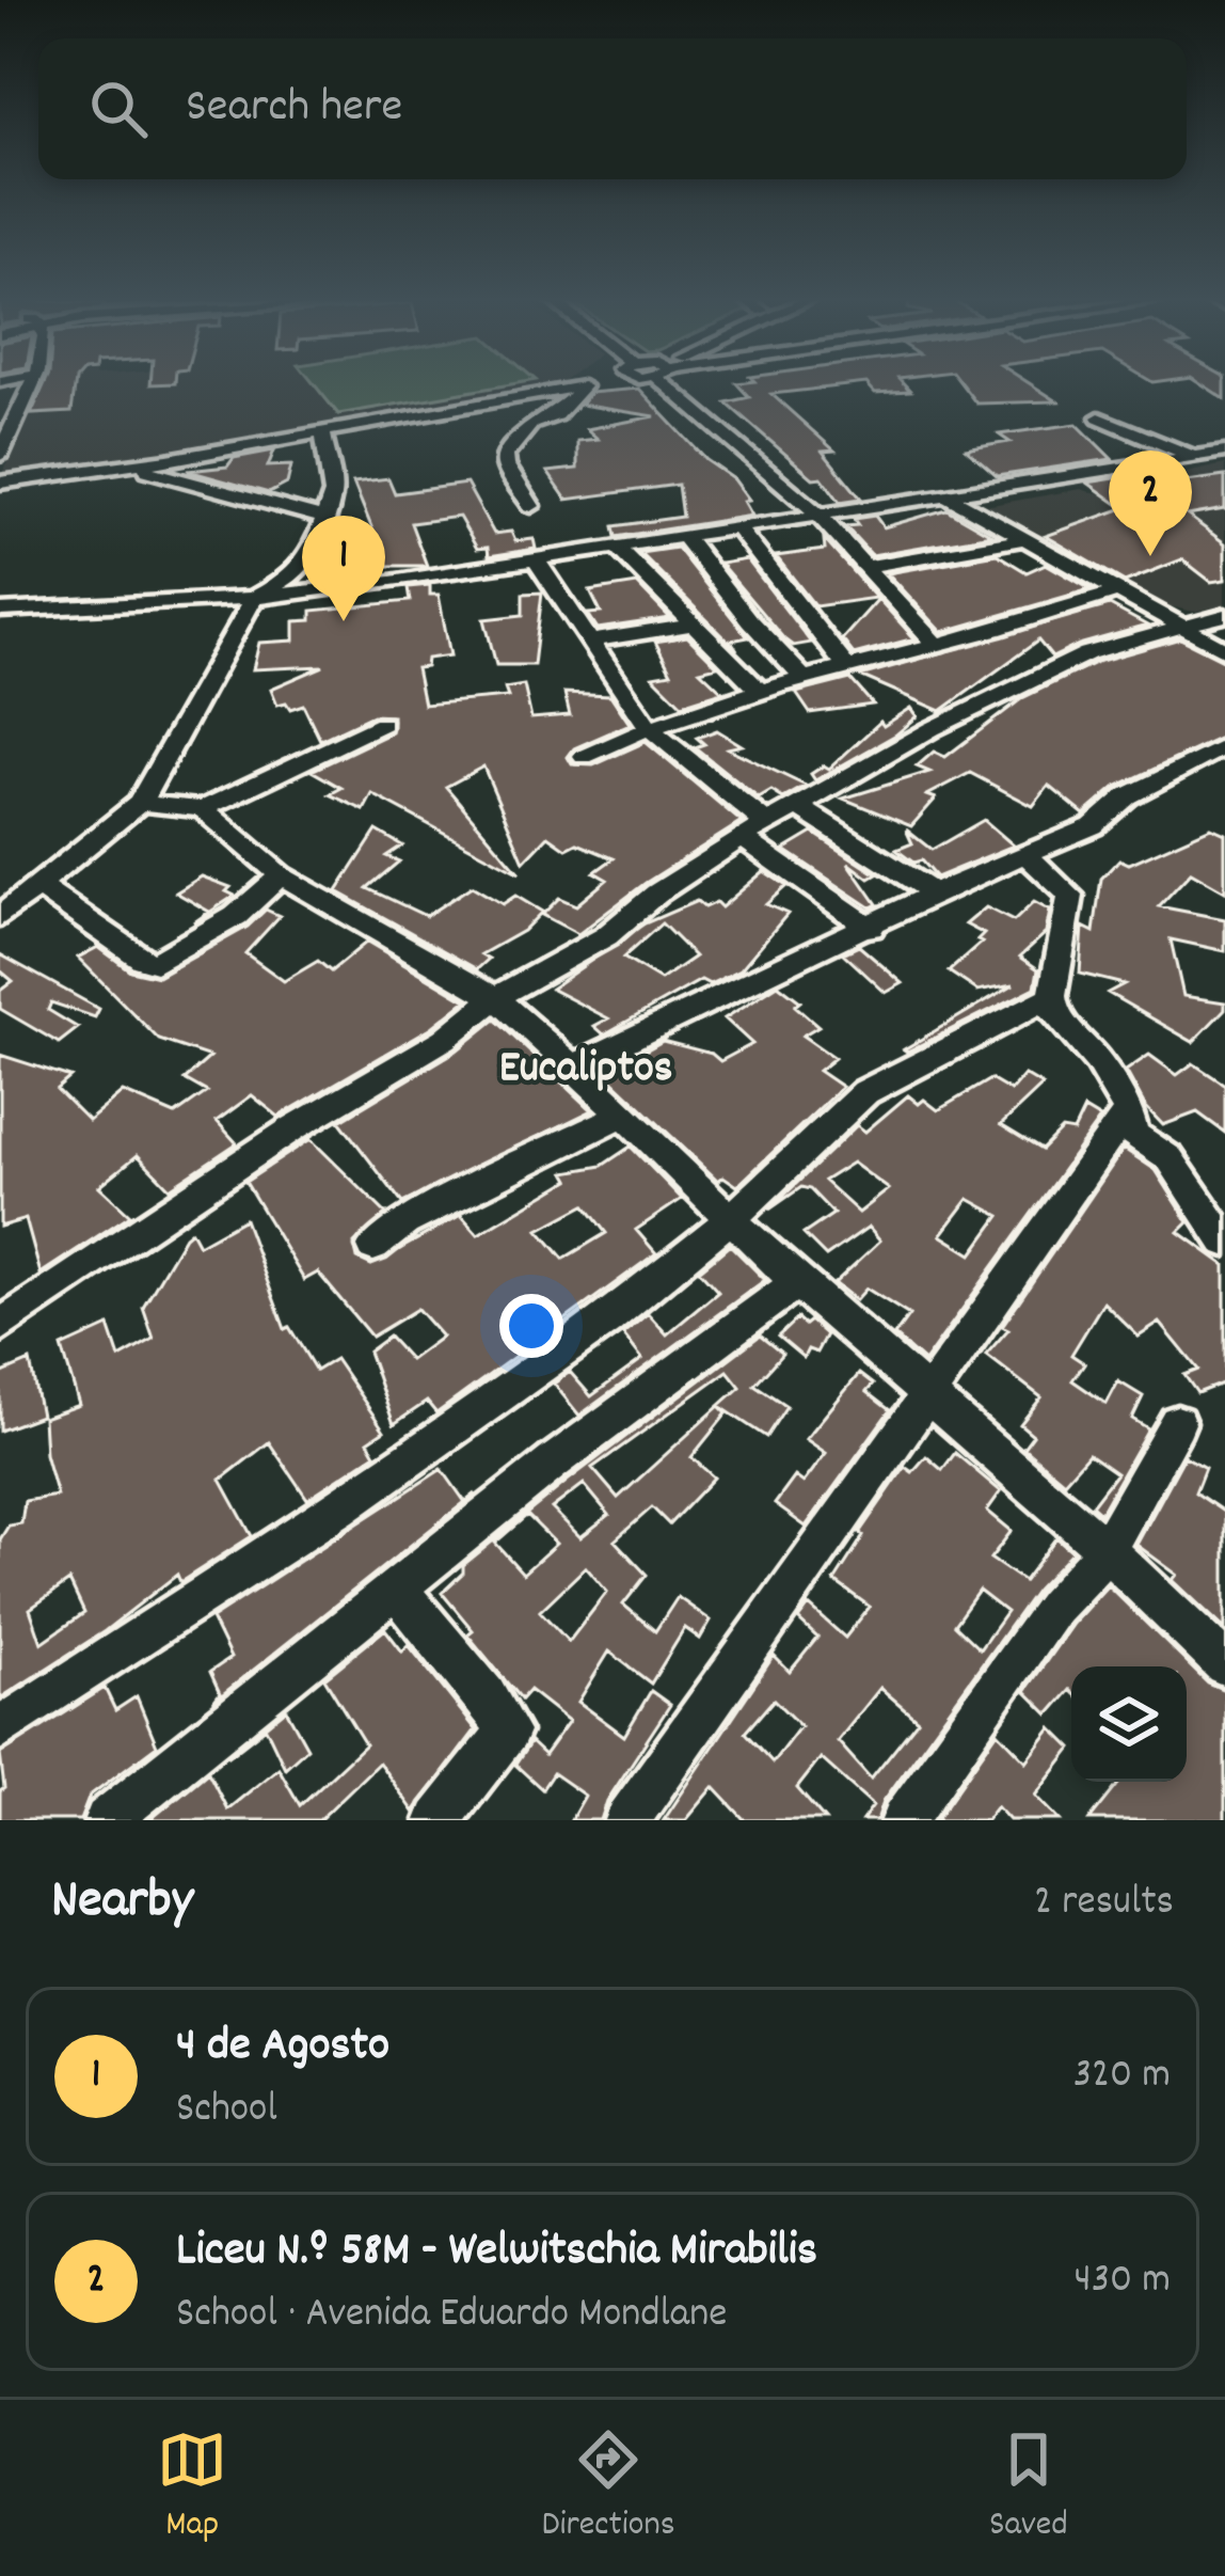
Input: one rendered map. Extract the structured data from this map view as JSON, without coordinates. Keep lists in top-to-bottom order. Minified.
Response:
{"districts":["Eucaliptos"],"page":{"search":"Search here","pins":["2","1"],"heading":["Nearby","2 results"],"list":[{"mark":"1","name":"4 de Agosto","note":"School","value":"320 m"},{"mark":"2","name":"Liceu N.º 58M - Welwitschia Mirabilis","note":"School · Avenida Eduardo Mondlane","value":"430 m"}],"nav":["Map","Directions","Saved"]}}
